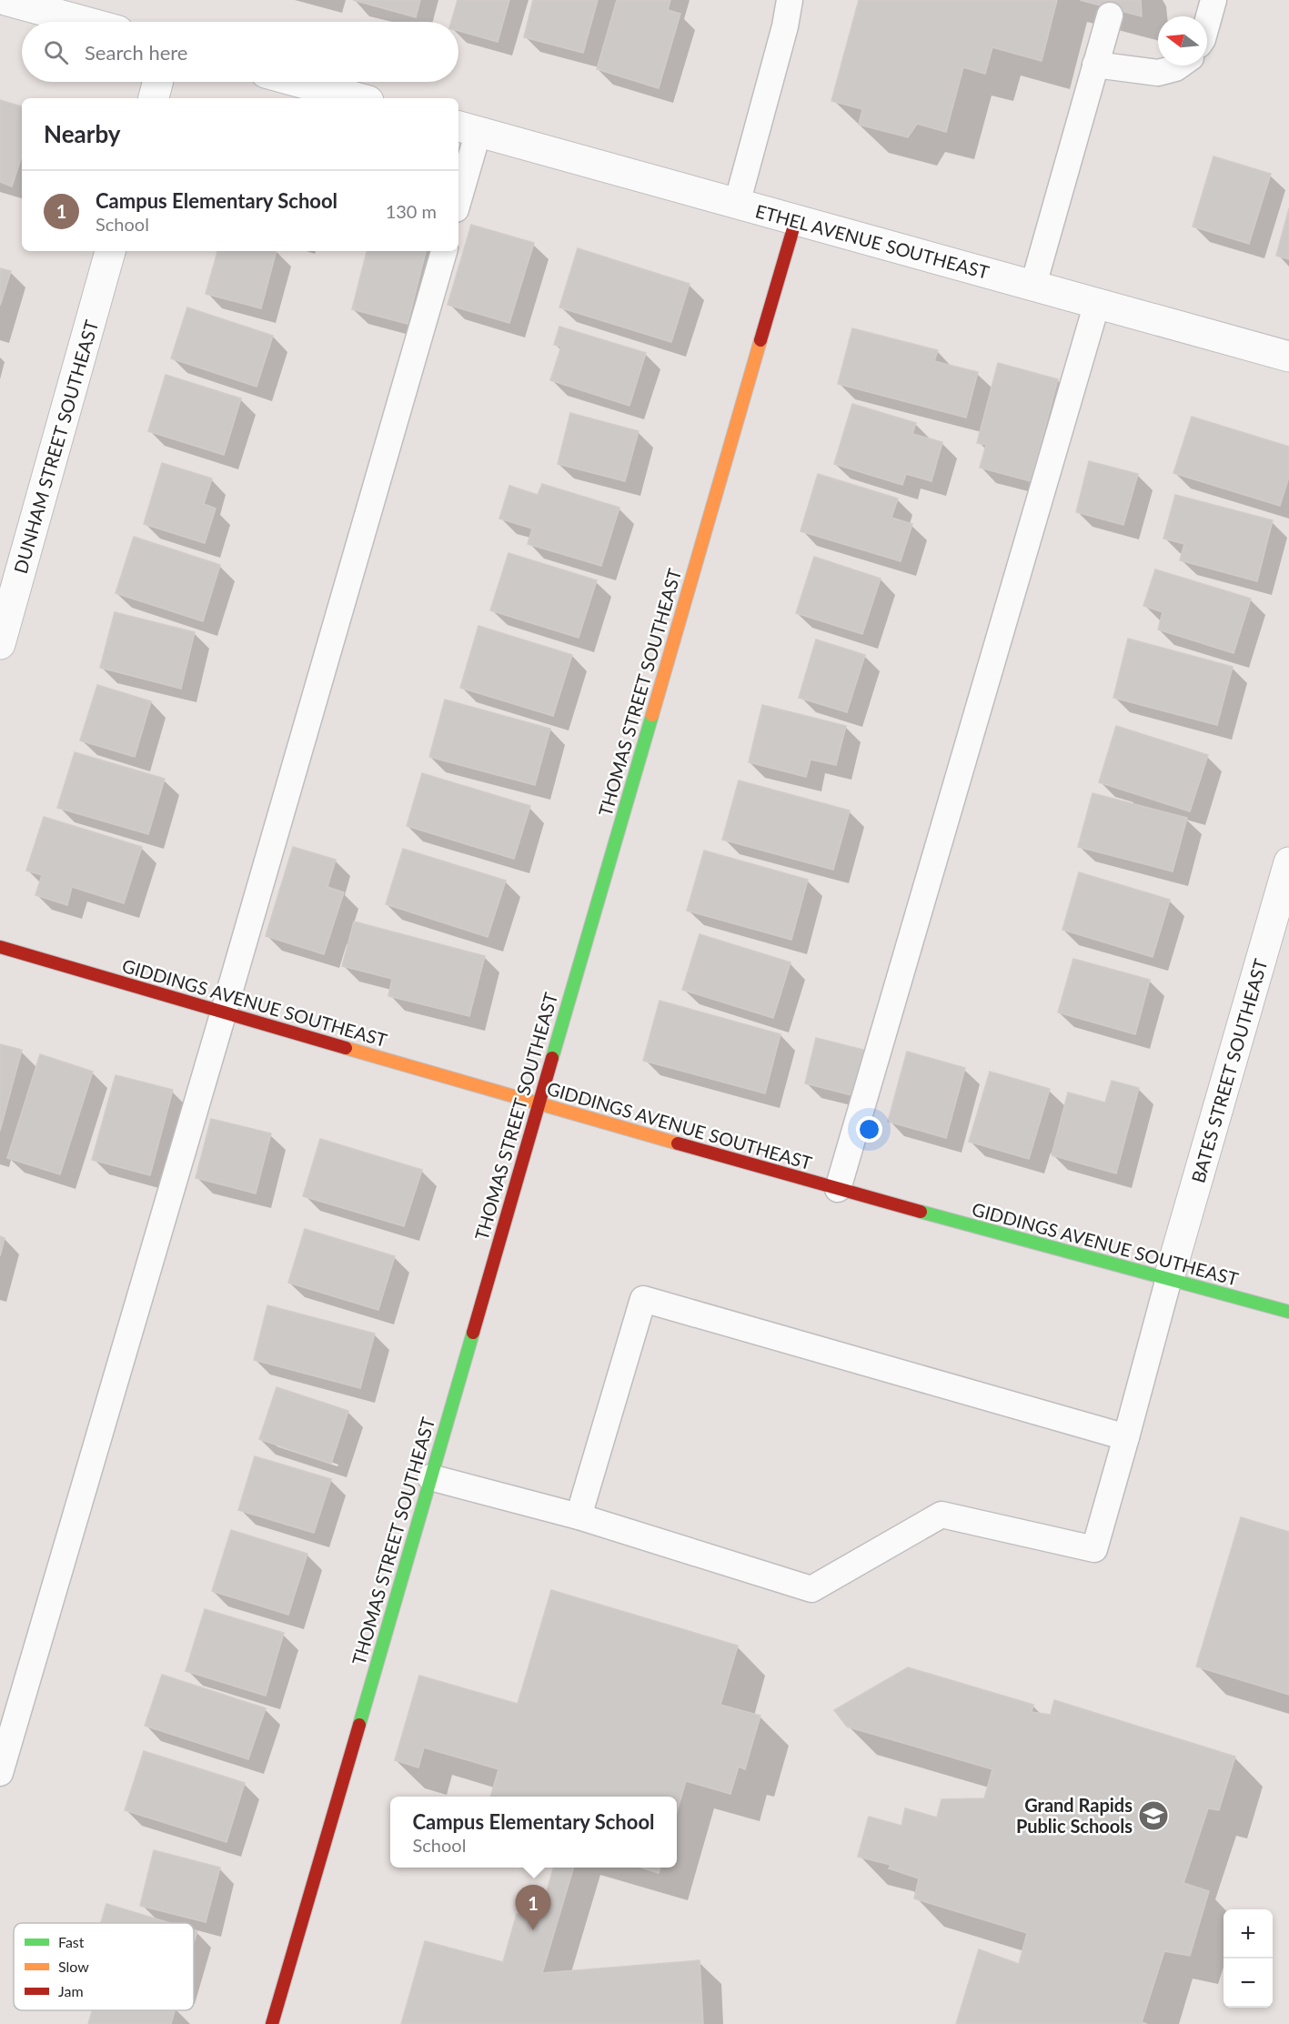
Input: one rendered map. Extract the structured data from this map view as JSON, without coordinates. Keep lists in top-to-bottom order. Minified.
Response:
{"streets":{"street":["ETHEL AVENUE SOUTHEAST","DUNHAM STREET SOUTHEAST","THOMAS STREET SOUTHEAST","GIDDINGS AVENUE SOUTHEAST","BATES STREET SOUTHEAST"]},"crossings":[["ETHEL AVENUE SOUTHEAST","THOMAS STREET SOUTHEAST"],["THOMAS STREET SOUTHEAST","GIDDINGS AVENUE SOUTHEAST"],["GIDDINGS AVENUE SOUTHEAST","BATES STREET SOUTHEAST"]],"places":{"school or university":["Grand Rapids Public Schools"]},"legend":["Fast","Slow","Jam"],"north":"left","page":{"search":"Search here","heading":"Nearby","list":[{"mark":"1","name":"Campus Elementary School","note":"School","value":"130 m"}],"popup":["Campus Elementary School","School"],"pins":"1","map_buttons":["+","−"]}}
